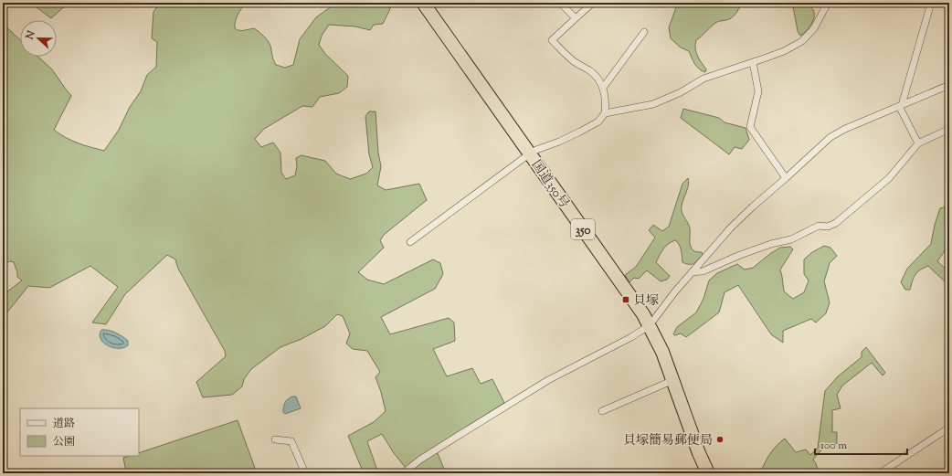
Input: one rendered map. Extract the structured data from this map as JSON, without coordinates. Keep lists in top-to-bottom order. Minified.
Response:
{"streets":{"highway":["国道350号","350"]},"places":{"transit":["貝塚"],"other":["貝塚簡易郵便局"]},"legend":["道路","公園"],"scale_bar":"100 m","north":"left"}
